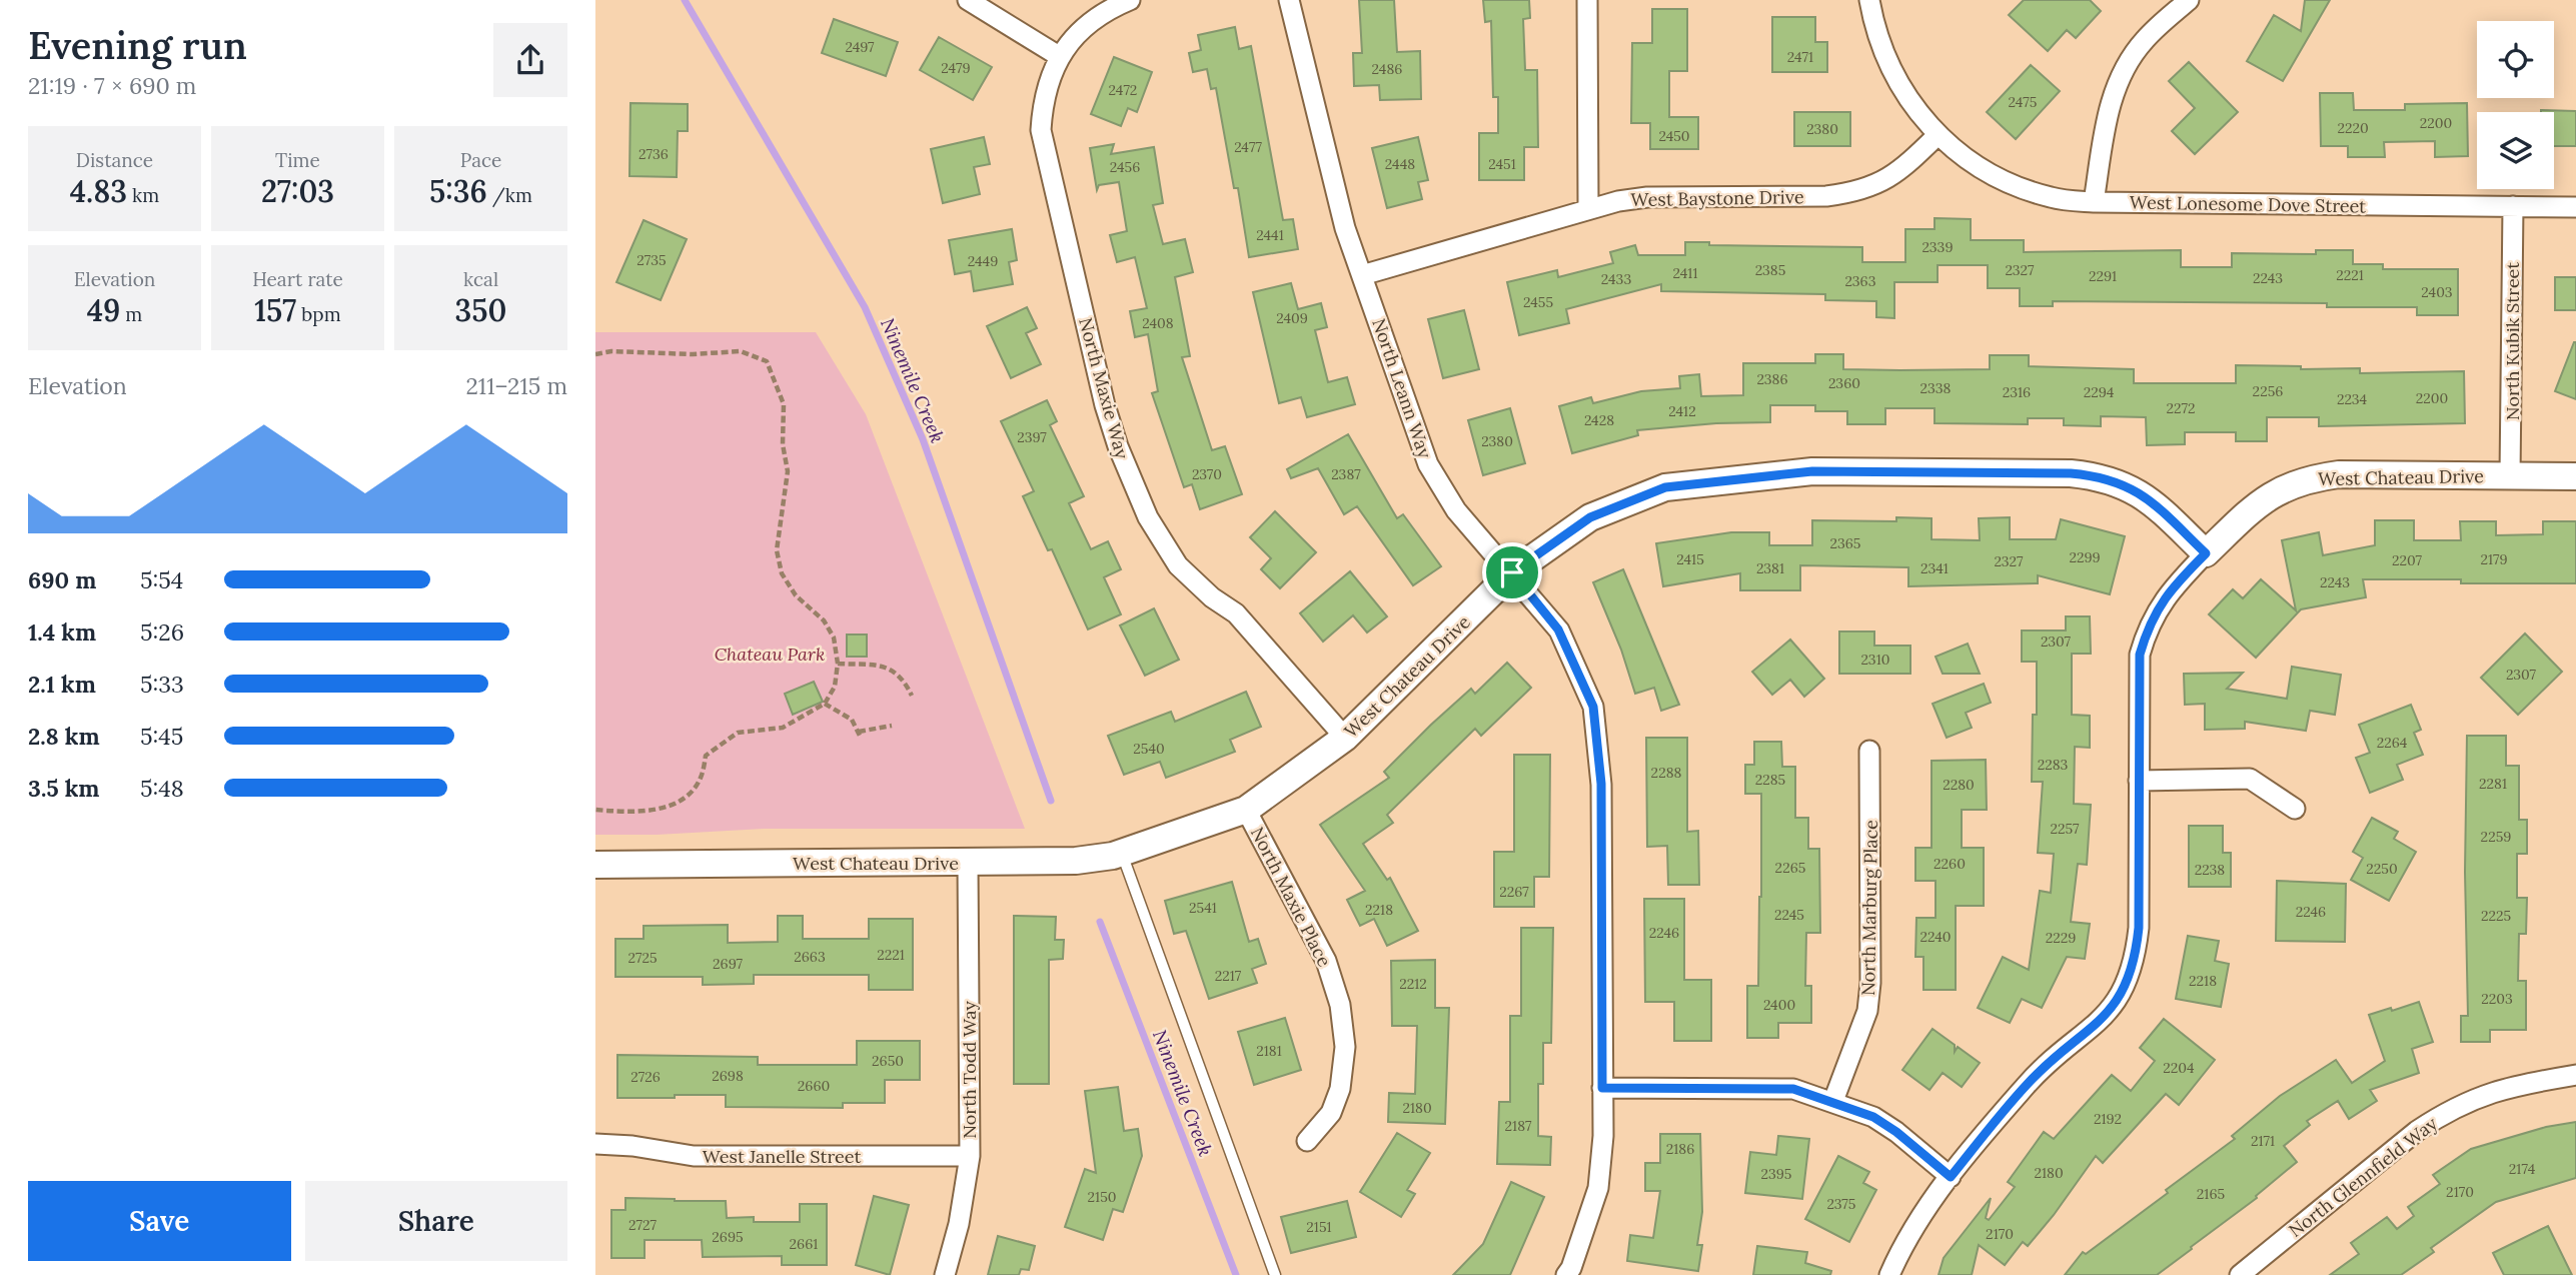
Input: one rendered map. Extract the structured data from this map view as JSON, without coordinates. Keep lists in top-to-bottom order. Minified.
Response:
{"streets":{"street":["West Baystone Drive","West Lonesome Dove Street","North Kubik Street","North Maxie Way","North Leann Way","West Chateau Drive","North Maxie Place","North Marburg Place","North Todd Way","West Janelle Street","North Glennfield Way"]},"crossings":[["West Baystone Drive","West Lonesome Dove Street"],["West Baystone Drive","North Leann Way"],["West Lonesome Dove Street","North Kubik Street"],["North Kubik Street","West Chateau Drive"],["North Maxie Way","West Chateau Drive"],["North Leann Way","West Chateau Drive"],["West Chateau Drive","North Maxie Place"],["West Chateau Drive","North Todd Way"],["North Todd Way","West Janelle Street"]],"water":["Ninemile Creek"],"parks":["Chateau Park"],"house_numbers":["2497","2471","2479","2486","2472","2475","2200","2220","2380","2450","2477","2736","2448","2451","2456","2441","2339","2735","2449","2385","2327","2411","2221","2291","2243","2433","2363","2403","2455","2409","2408","2386","2360","2338","2256","2316","2294","2200","2234","2272","2412","2428","2397","2380","2370","2387","2365","2299","2415","2179","2207","2327","2381","2341","2243","2307","2310","2307","2264","2540","2283","2288","2285","2281","2280","2257","2259","2260","2265","2250","2238","2267","2541","2218","2246","2245","2225","2246","2240","2229","2221","2663","2725","2697","2217","2218","2212","2203","2400","2181","2650","2204","2698","2726","2660","2180","2192","2187","2171","2186","2174","2180","2395","2170","2165","2150","2375","2727","2151","2170","2695","2661"],"page":{"heading":["Evening run","21:19 · 7 × 690 m"],"stats":[["Distance","4.83 km"],["Time","27:03"],["Pace","5:36 /km"],["Elevation","49 m"],["Heart rate","157 bpm"],["kcal","350"]],"chart":["Elevation","211–215 m"],"list":[{"name":"690 m","note":"5:54"},{"name":"1.4 km","note":"5:26"},{"name":"2.1 km","note":"5:33"},{"name":"2.8 km","note":"5:45"},{"name":"3.5 km","note":"5:48"}],"buttons":["Save","Share"]}}
